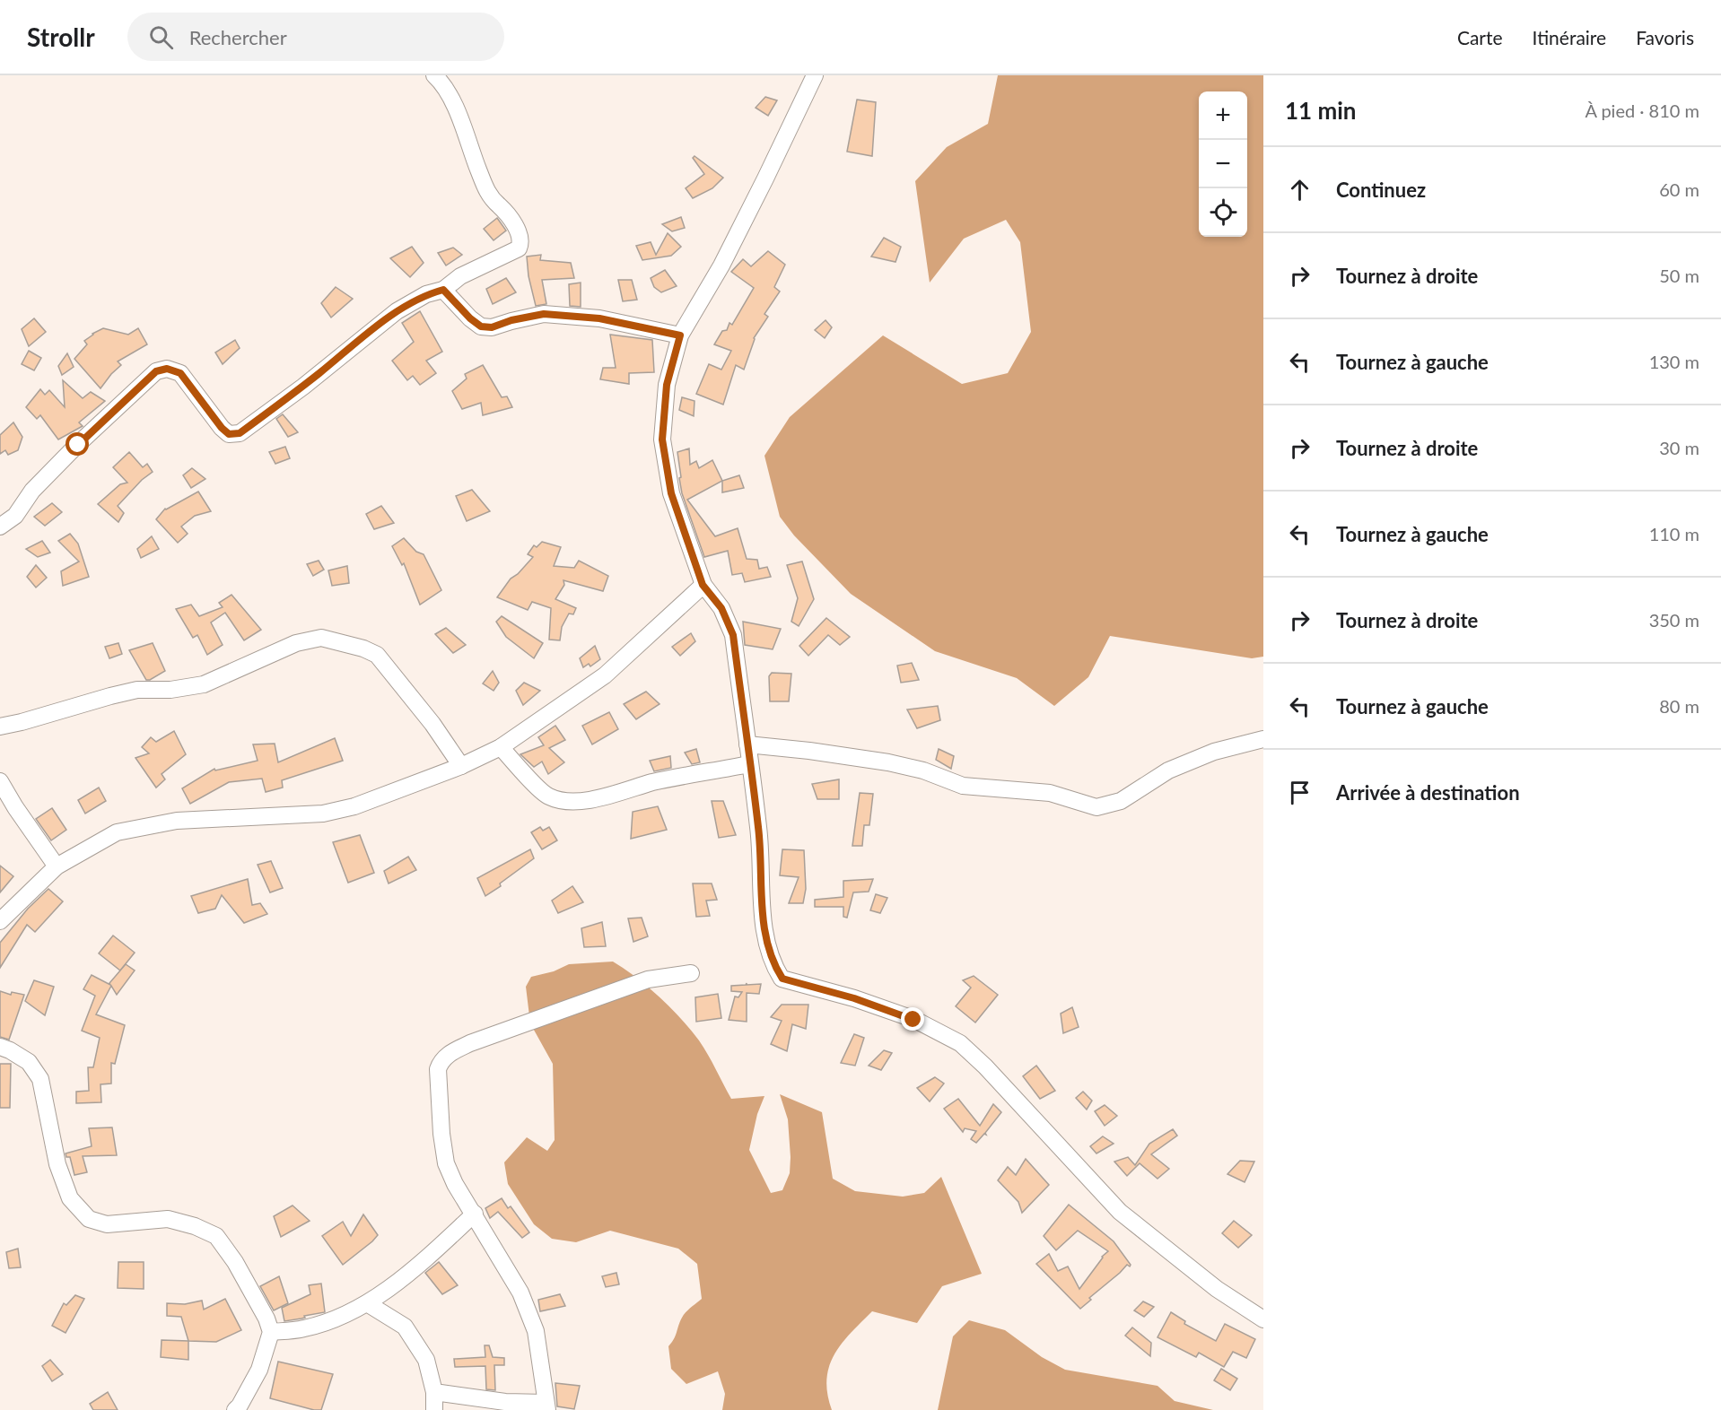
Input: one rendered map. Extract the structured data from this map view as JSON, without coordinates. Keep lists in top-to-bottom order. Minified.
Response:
{"page":{"header":"Strollr","search":"Rechercher","nav":["Carte","Itinéraire","Favoris"],"heading":["11 min","À pied · 810 m"],"map_buttons":["+","−"],"list":[["Continuez","60 m"],["Tournez à droite","50 m"],["Tournez à gauche","130 m"],["Tournez à droite","30 m"],["Tournez à gauche","110 m"],["Tournez à droite","350 m"],["Tournez à gauche","80 m"],"Arrivée à destination"]}}
